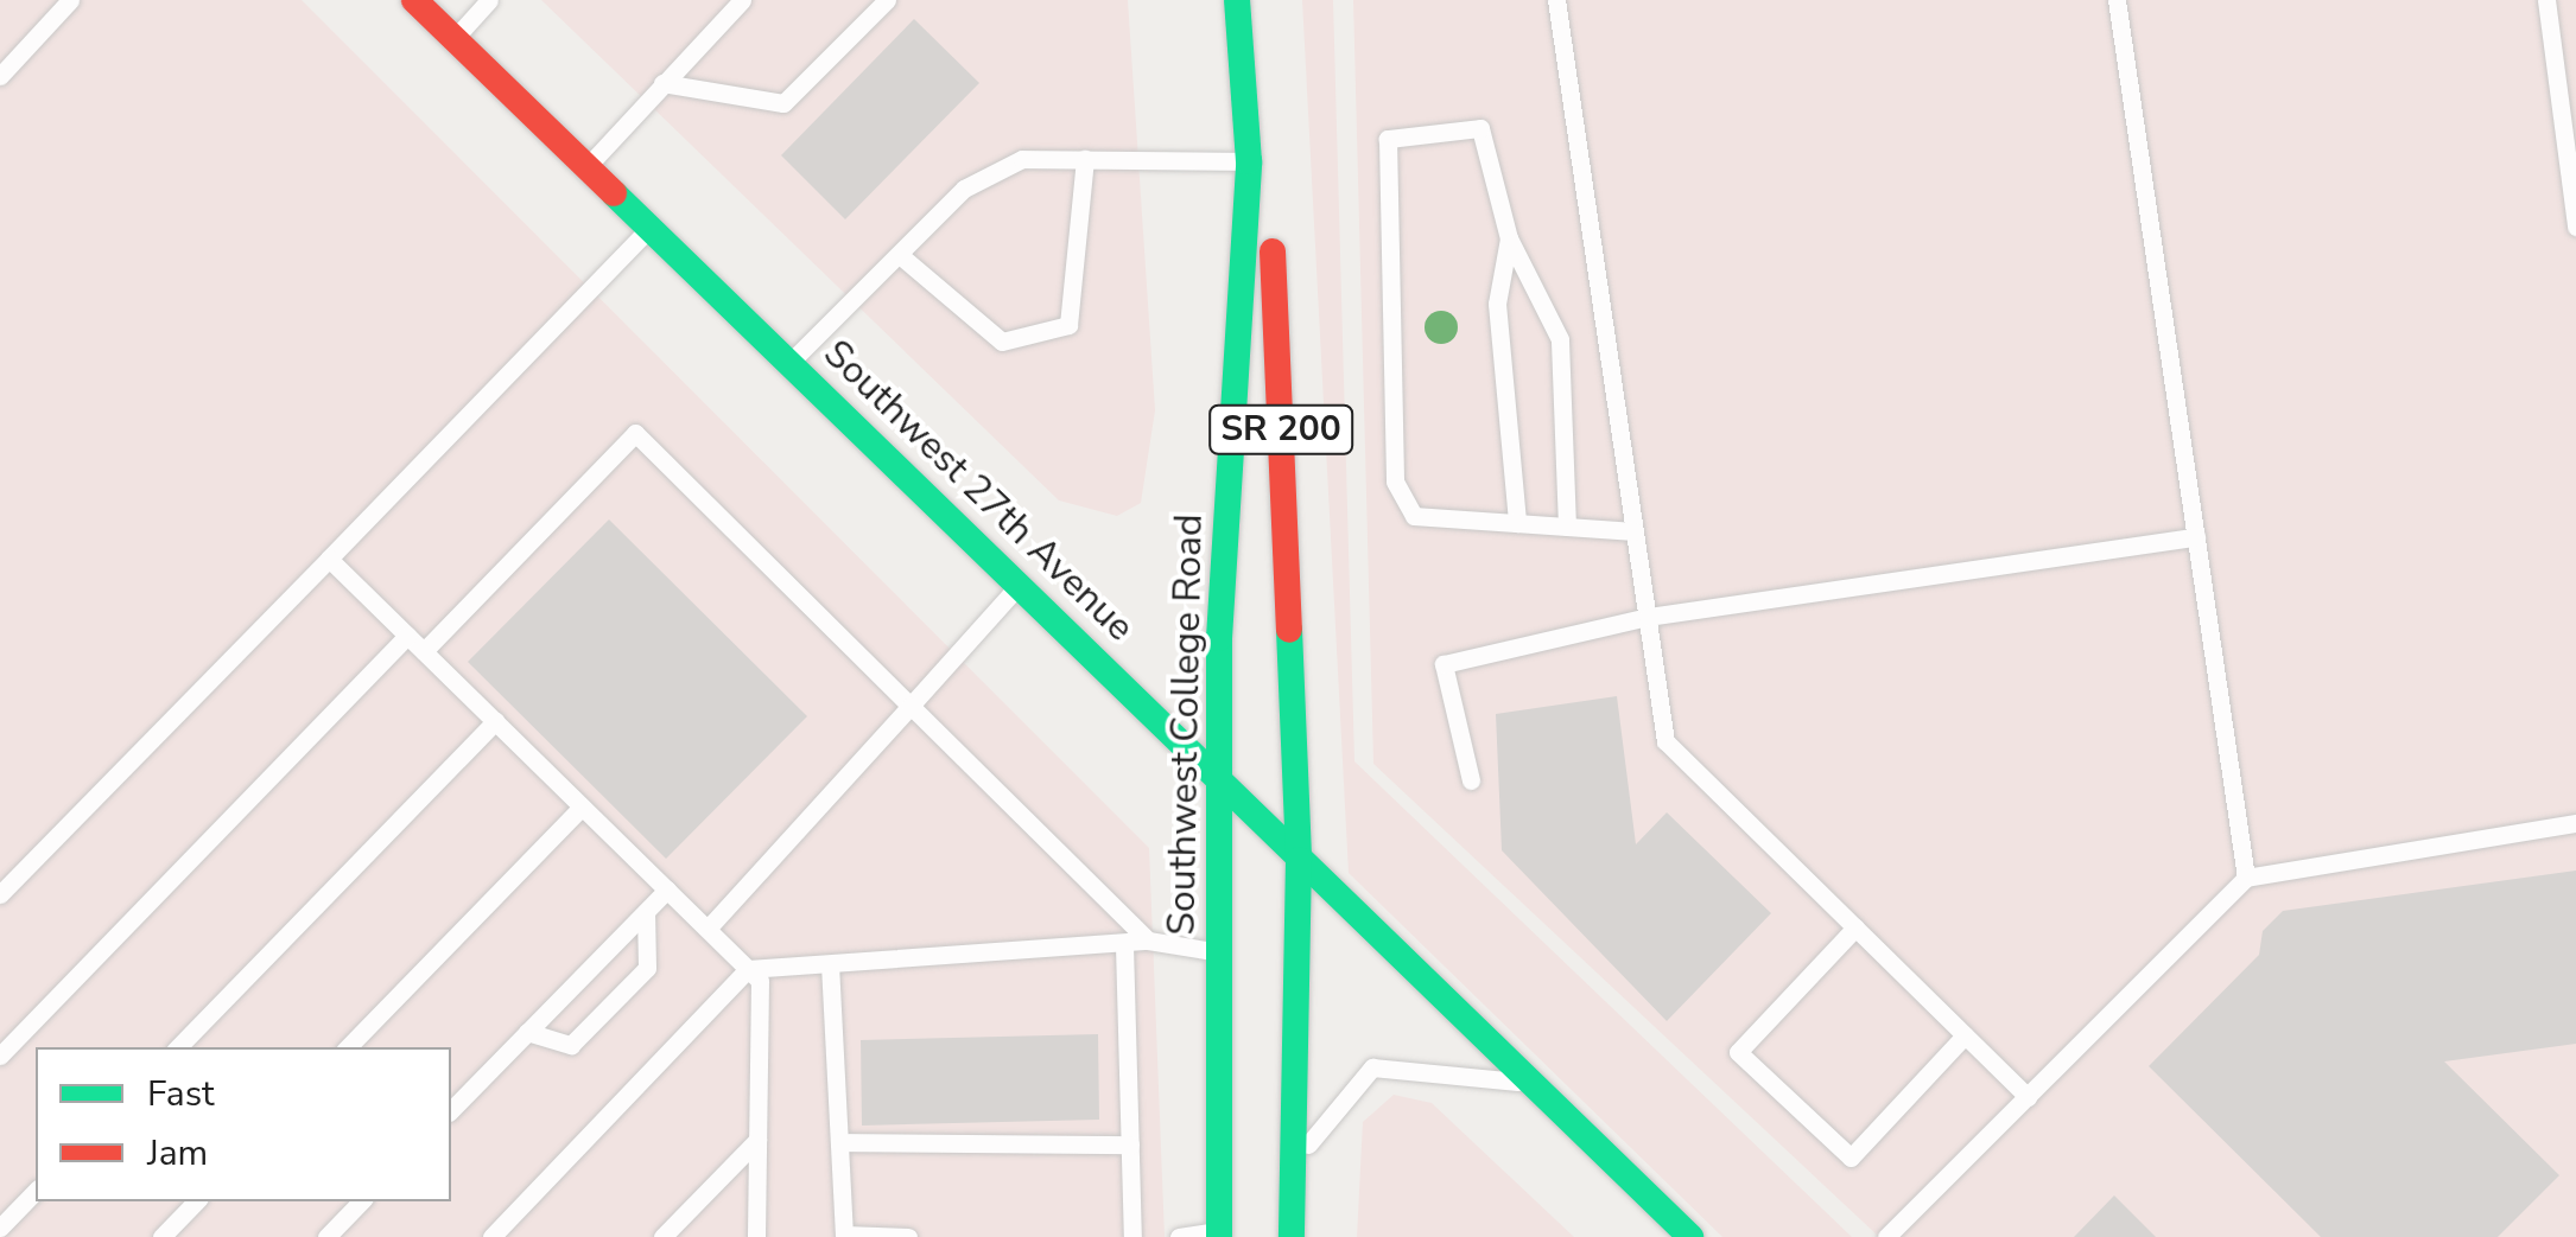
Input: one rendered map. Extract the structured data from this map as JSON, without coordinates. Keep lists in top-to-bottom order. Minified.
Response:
{"streets":{"main road":["SR 200","Southwest 27th Avenue","Southwest College Road"]},"crossings":[["SR 200","Southwest 27th Avenue"],["Southwest 27th Avenue","Southwest College Road"]],"legend":["Fast","Jam"]}
